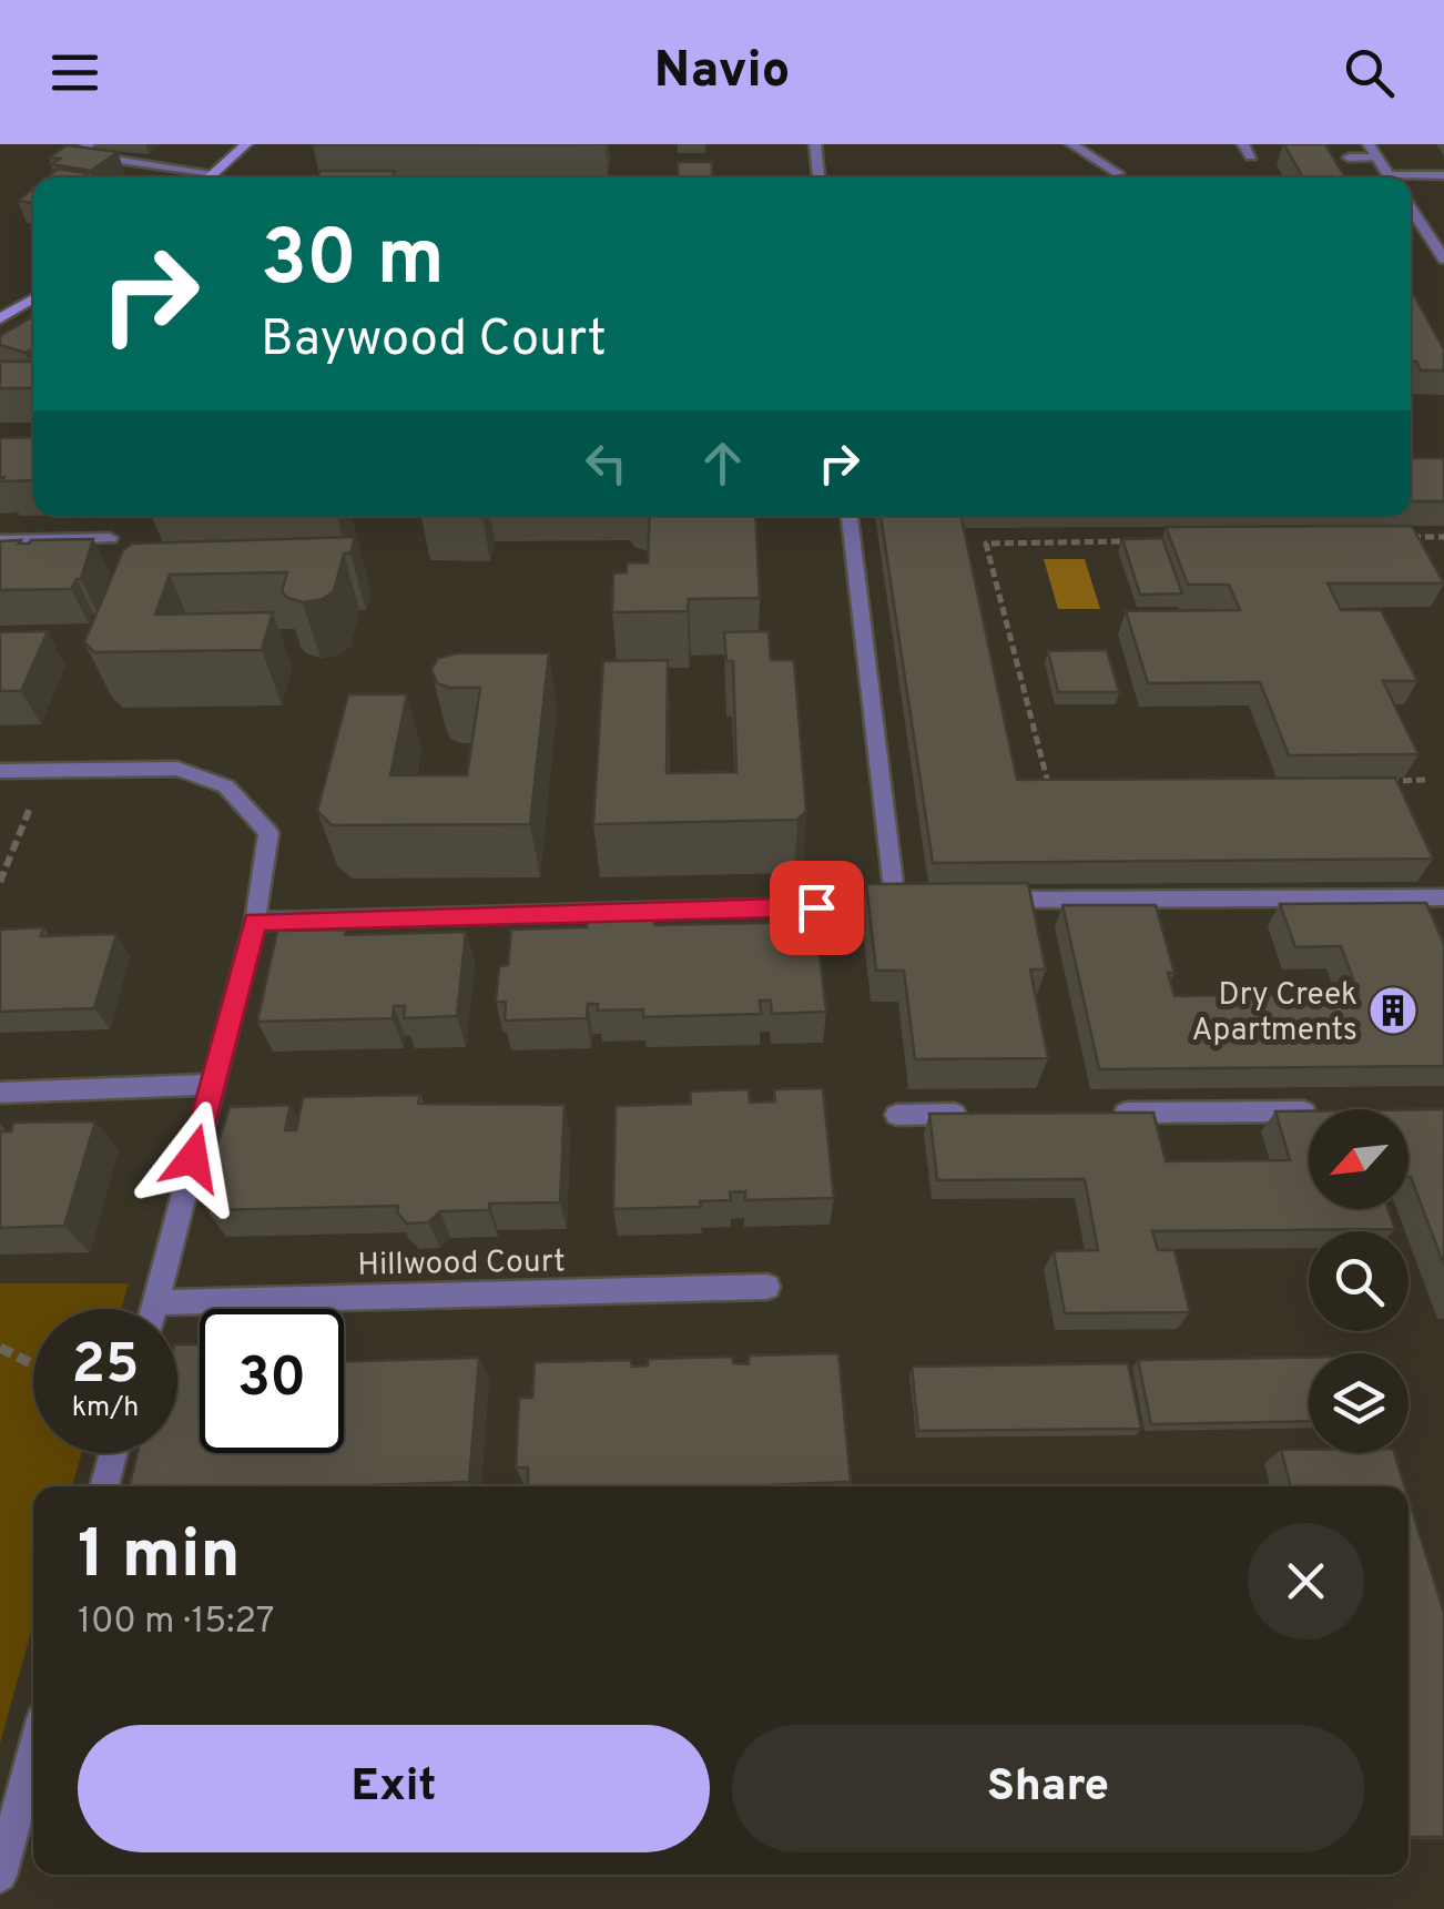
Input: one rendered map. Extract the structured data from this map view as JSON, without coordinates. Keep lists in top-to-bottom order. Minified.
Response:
{"streets":{"street":["Hillwood Court"]},"places":{"building":["Dry Creek Apartments"]},"north":"bottom left","page":{"header":"Navio","turn":["30 m","Baywood Court"],"speed":"25 km/h","limit":"30","heading":["1 min","100 m · 15:27"],"buttons":["Exit","Share"]}}
